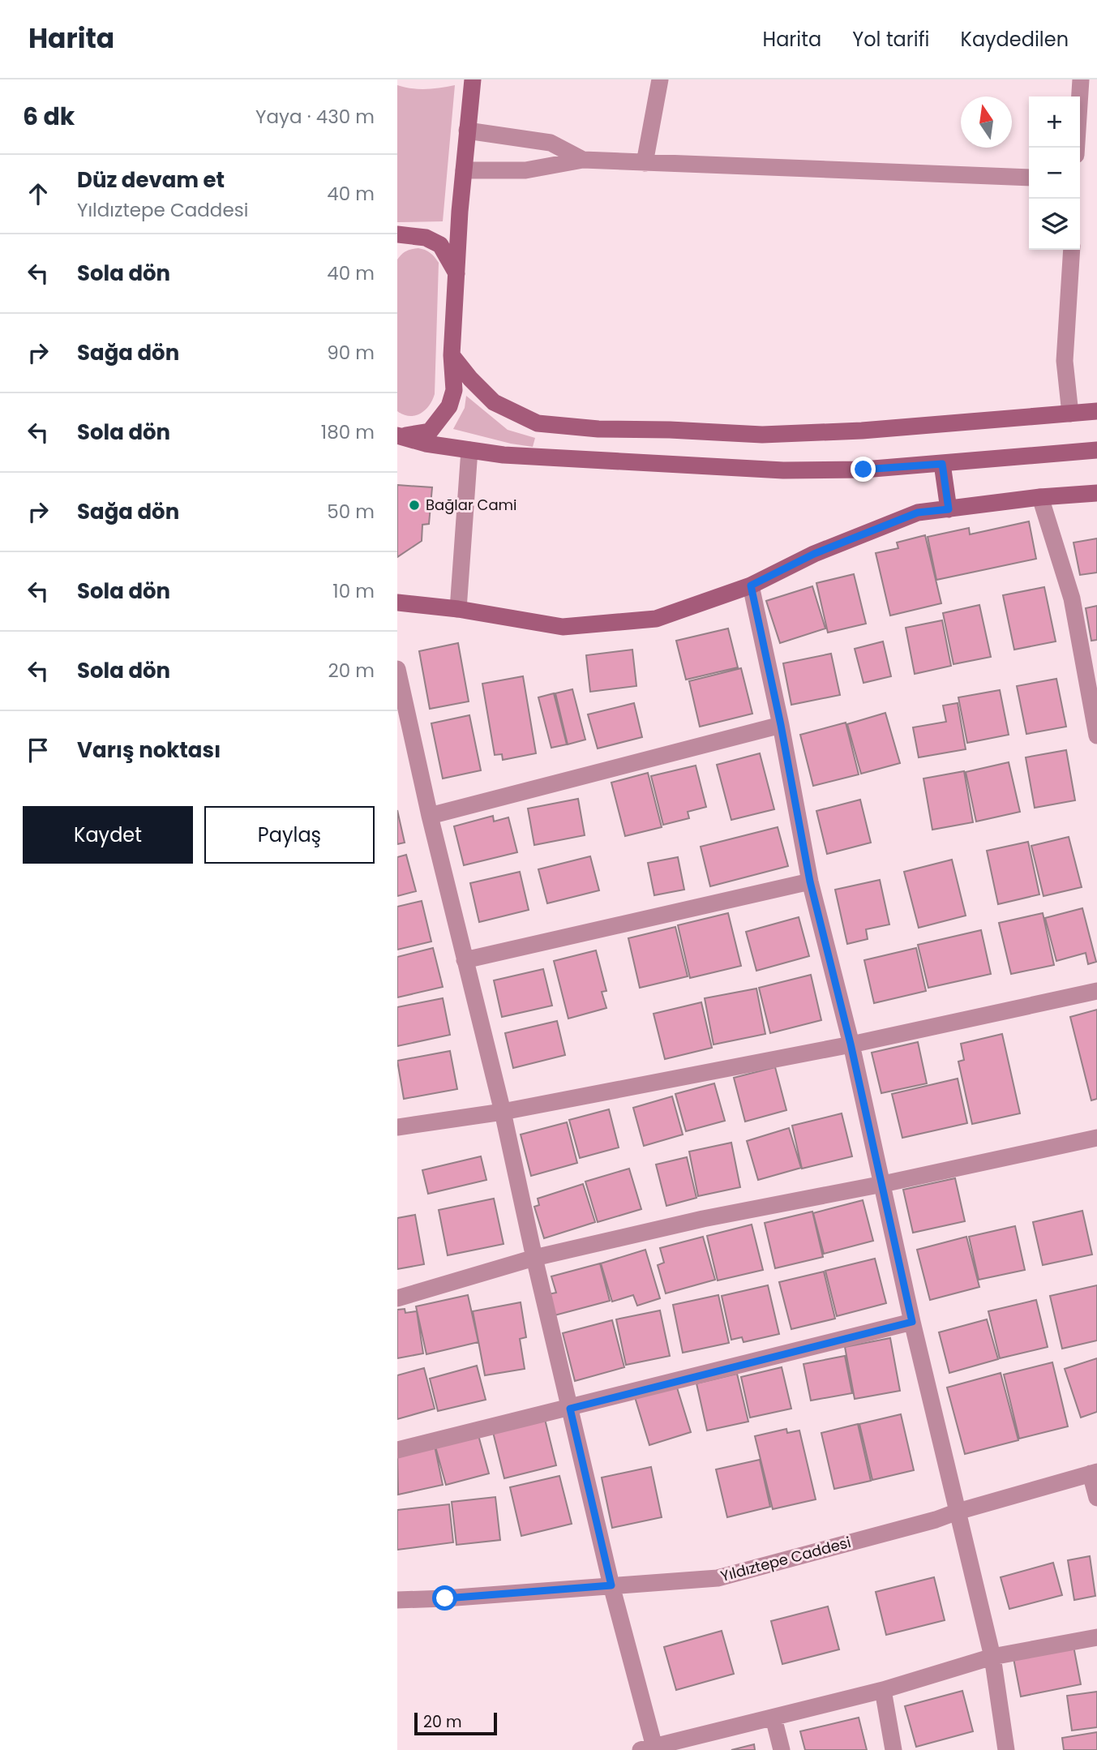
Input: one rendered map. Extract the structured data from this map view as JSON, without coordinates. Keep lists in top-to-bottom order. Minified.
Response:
{"streets":{"street":["Yıldıztepe Caddesi"]},"places":["Bağlar Cami"],"scale_bar":"20 m","north":"top","page":{"header":"Harita","nav":["Harita","Yol tarifi","Kaydedilen"],"heading":["6 dk","Yaya · 430 m"],"map_buttons":["+","−"],"list":[["Düz devam et","Yıldıztepe Caddesi","40 m"],["Sola dön","40 m"],["Sağa dön","90 m"],["Sola dön","180 m"],["Sağa dön","50 m"],["Sola dön","10 m"],["Sola dön","20 m"],"Varış noktası"],"buttons":["Kaydet","Paylaş"],"scale":"20 m"}}
